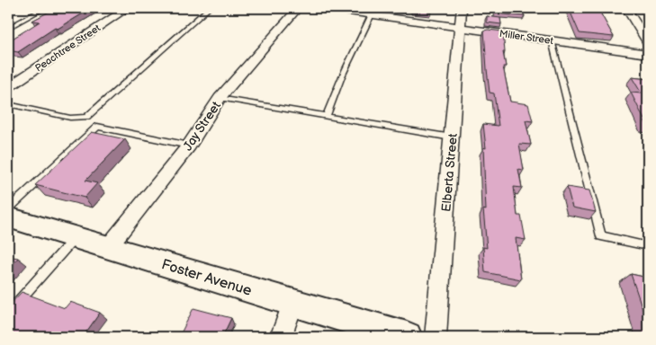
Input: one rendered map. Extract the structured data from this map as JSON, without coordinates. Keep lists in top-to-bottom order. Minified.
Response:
{"streets":{"main road":["Foster Avenue"],"street":["Miller Street","Peachtree Street","Jay Street","Elberta Street"]},"crossings":[["Miller Street","Elberta Street"],["Jay Street","Foster Avenue"]]}
